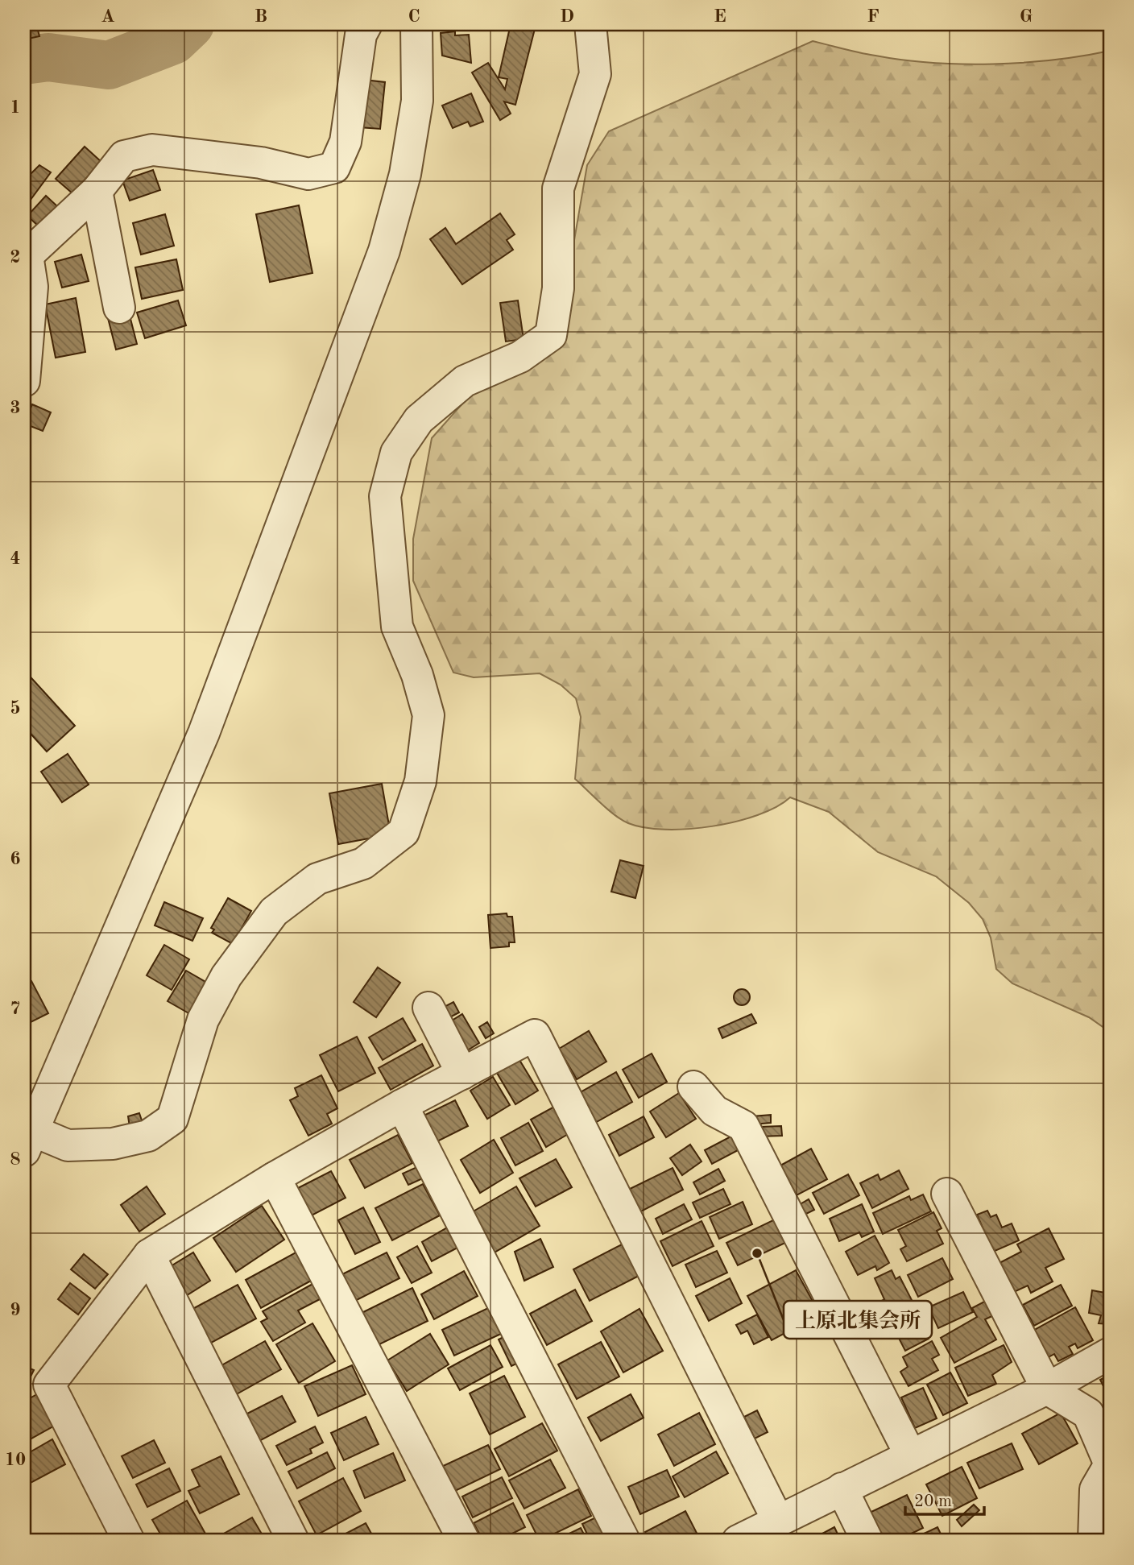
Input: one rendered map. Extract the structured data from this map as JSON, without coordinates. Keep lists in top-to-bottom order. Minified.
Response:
{"places":["上原北集会所"],"scale_bar":"20 m","grid":{"columns":["A","B","C","D","E","F","G"],"rows":["1","2","3","4","5","6","7","8","9","10"]}}
